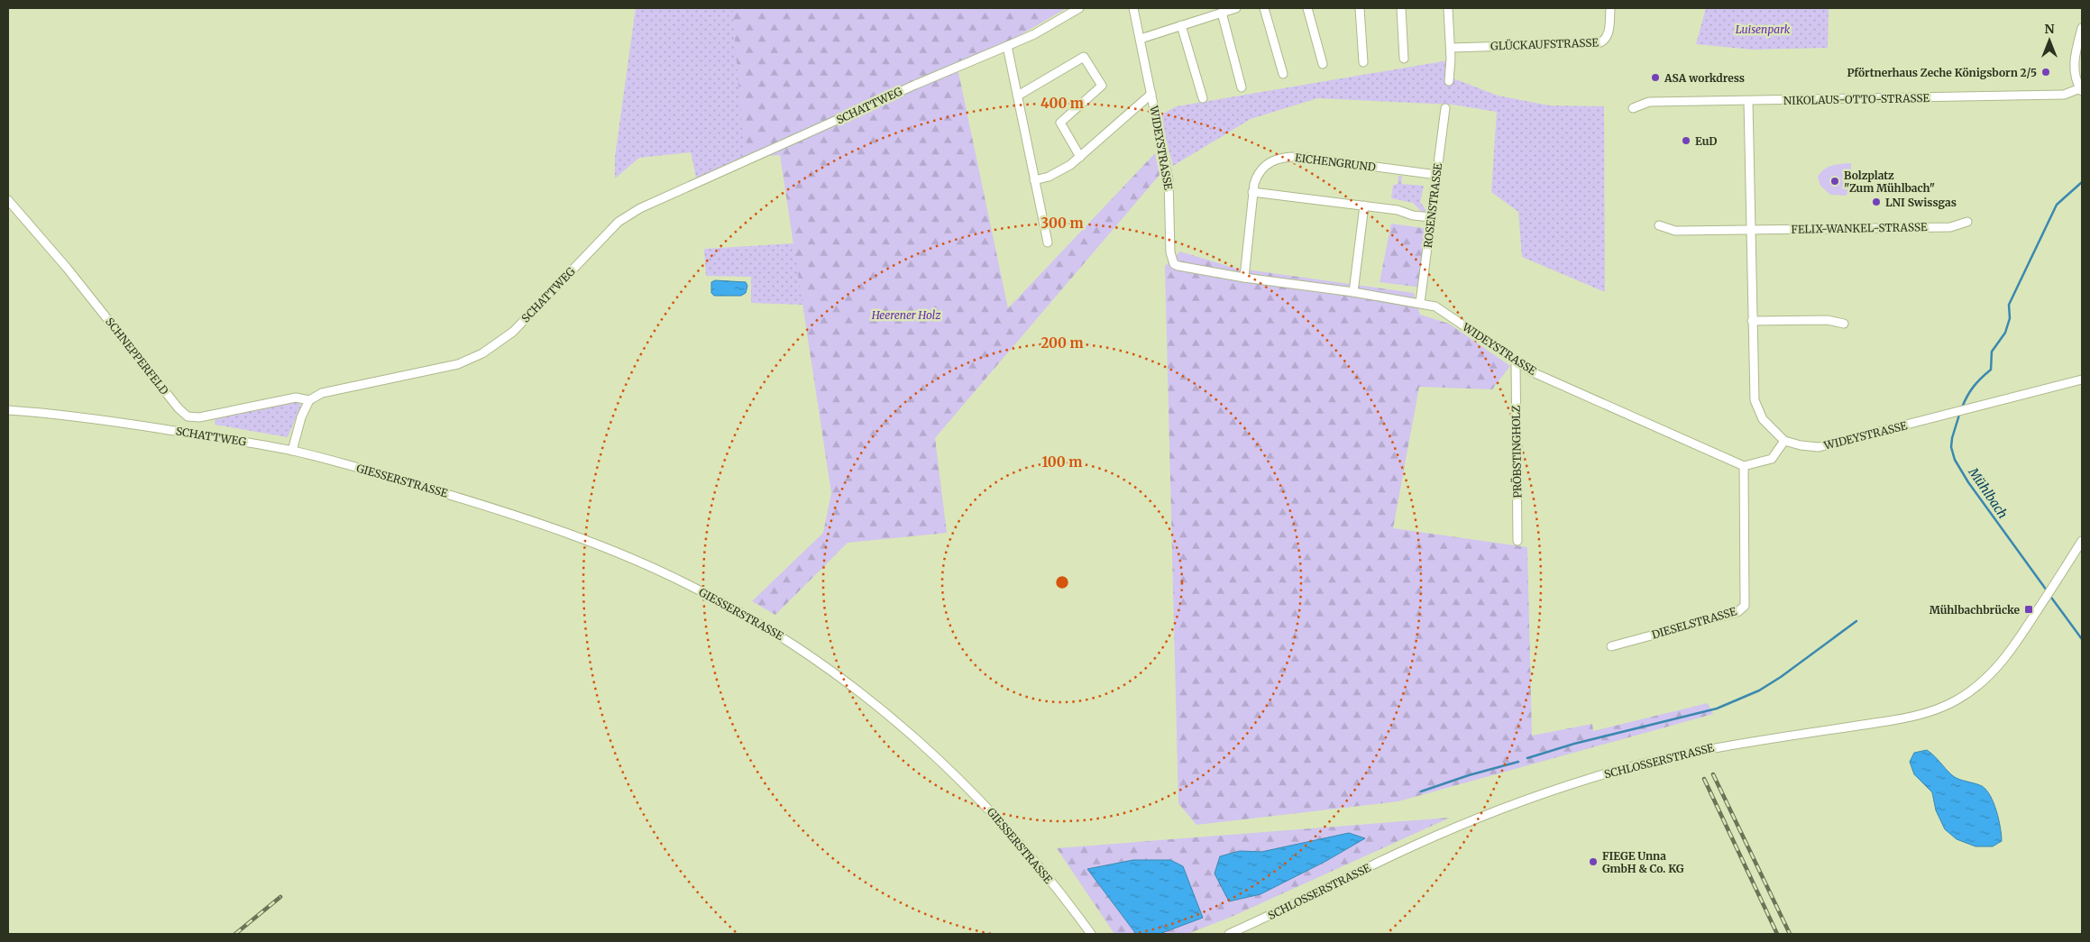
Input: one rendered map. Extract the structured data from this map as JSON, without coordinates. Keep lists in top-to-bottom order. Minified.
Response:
{"streets":{"street":["GLÜCKAUFSTRASSE","NIKOLAUS-OTTO-STRASSE","SCHATTWEG","WIDEYSTRASSE","EICHENGRUND","ROSENSTRASSE","FELIX-WANKEL-STRASSE","SCHNEPPERFELD","PRÖBSTINGHOLZ","GIESSERSTRASSE","DIESELSTRASSE","SCHLOSSERSTRASSE"]},"crossings":[["SCHATTWEG","SCHNEPPERFELD"],["SCHATTWEG","GIESSERSTRASSE"],["WIDEYSTRASSE","EICHENGRUND"],["WIDEYSTRASSE","ROSENSTRASSE"],["WIDEYSTRASSE","PRÖBSTINGHOLZ"],["WIDEYSTRASSE","DIESELSTRASSE"],["EICHENGRUND","ROSENSTRASSE"]],"water":["Mühlbach"],"parks":["Luisenpark","Heerener Holz"],"places":{"other":["Pförtnerhaus Zeche Königsborn 2/5","ASA workdress","EuD","Bolzplatz \"Zum Mühlbach\"","LNI Swissgas","FIEGE Unna GmbH & Co. KG"],"transit":["Mühlbachbrücke"]},"north":"top","rings":["400 m","300 m","200 m","100 m"]}
